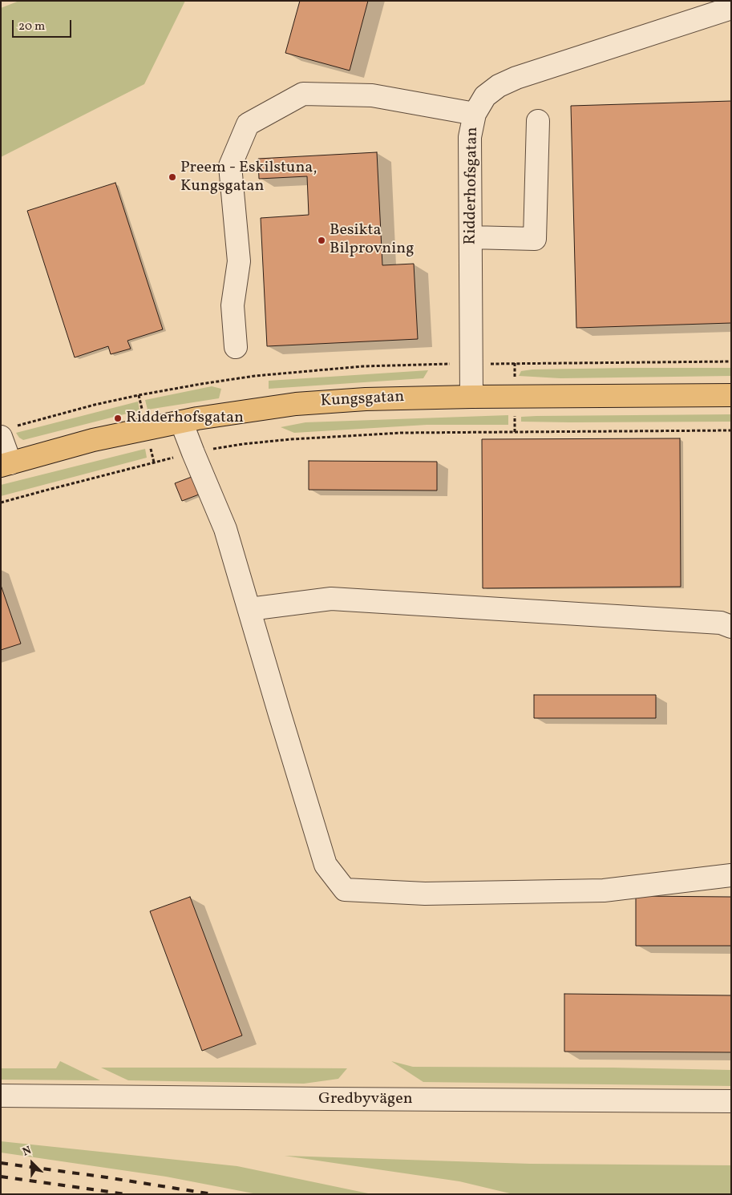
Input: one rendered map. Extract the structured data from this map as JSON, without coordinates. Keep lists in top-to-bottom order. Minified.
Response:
{"streets":{"main road":["Kungsgatan"],"street":["Ridderhofsgatan","Gredbyvägen"]},"crossings":[["Ridderhofsgatan","Kungsgatan"]],"places":["Preem - Eskilstuna, Kungsgatan","Besikta Bilprovning","Ridderhofsgatan"],"scale_bar":"20 m","north":"top left"}
